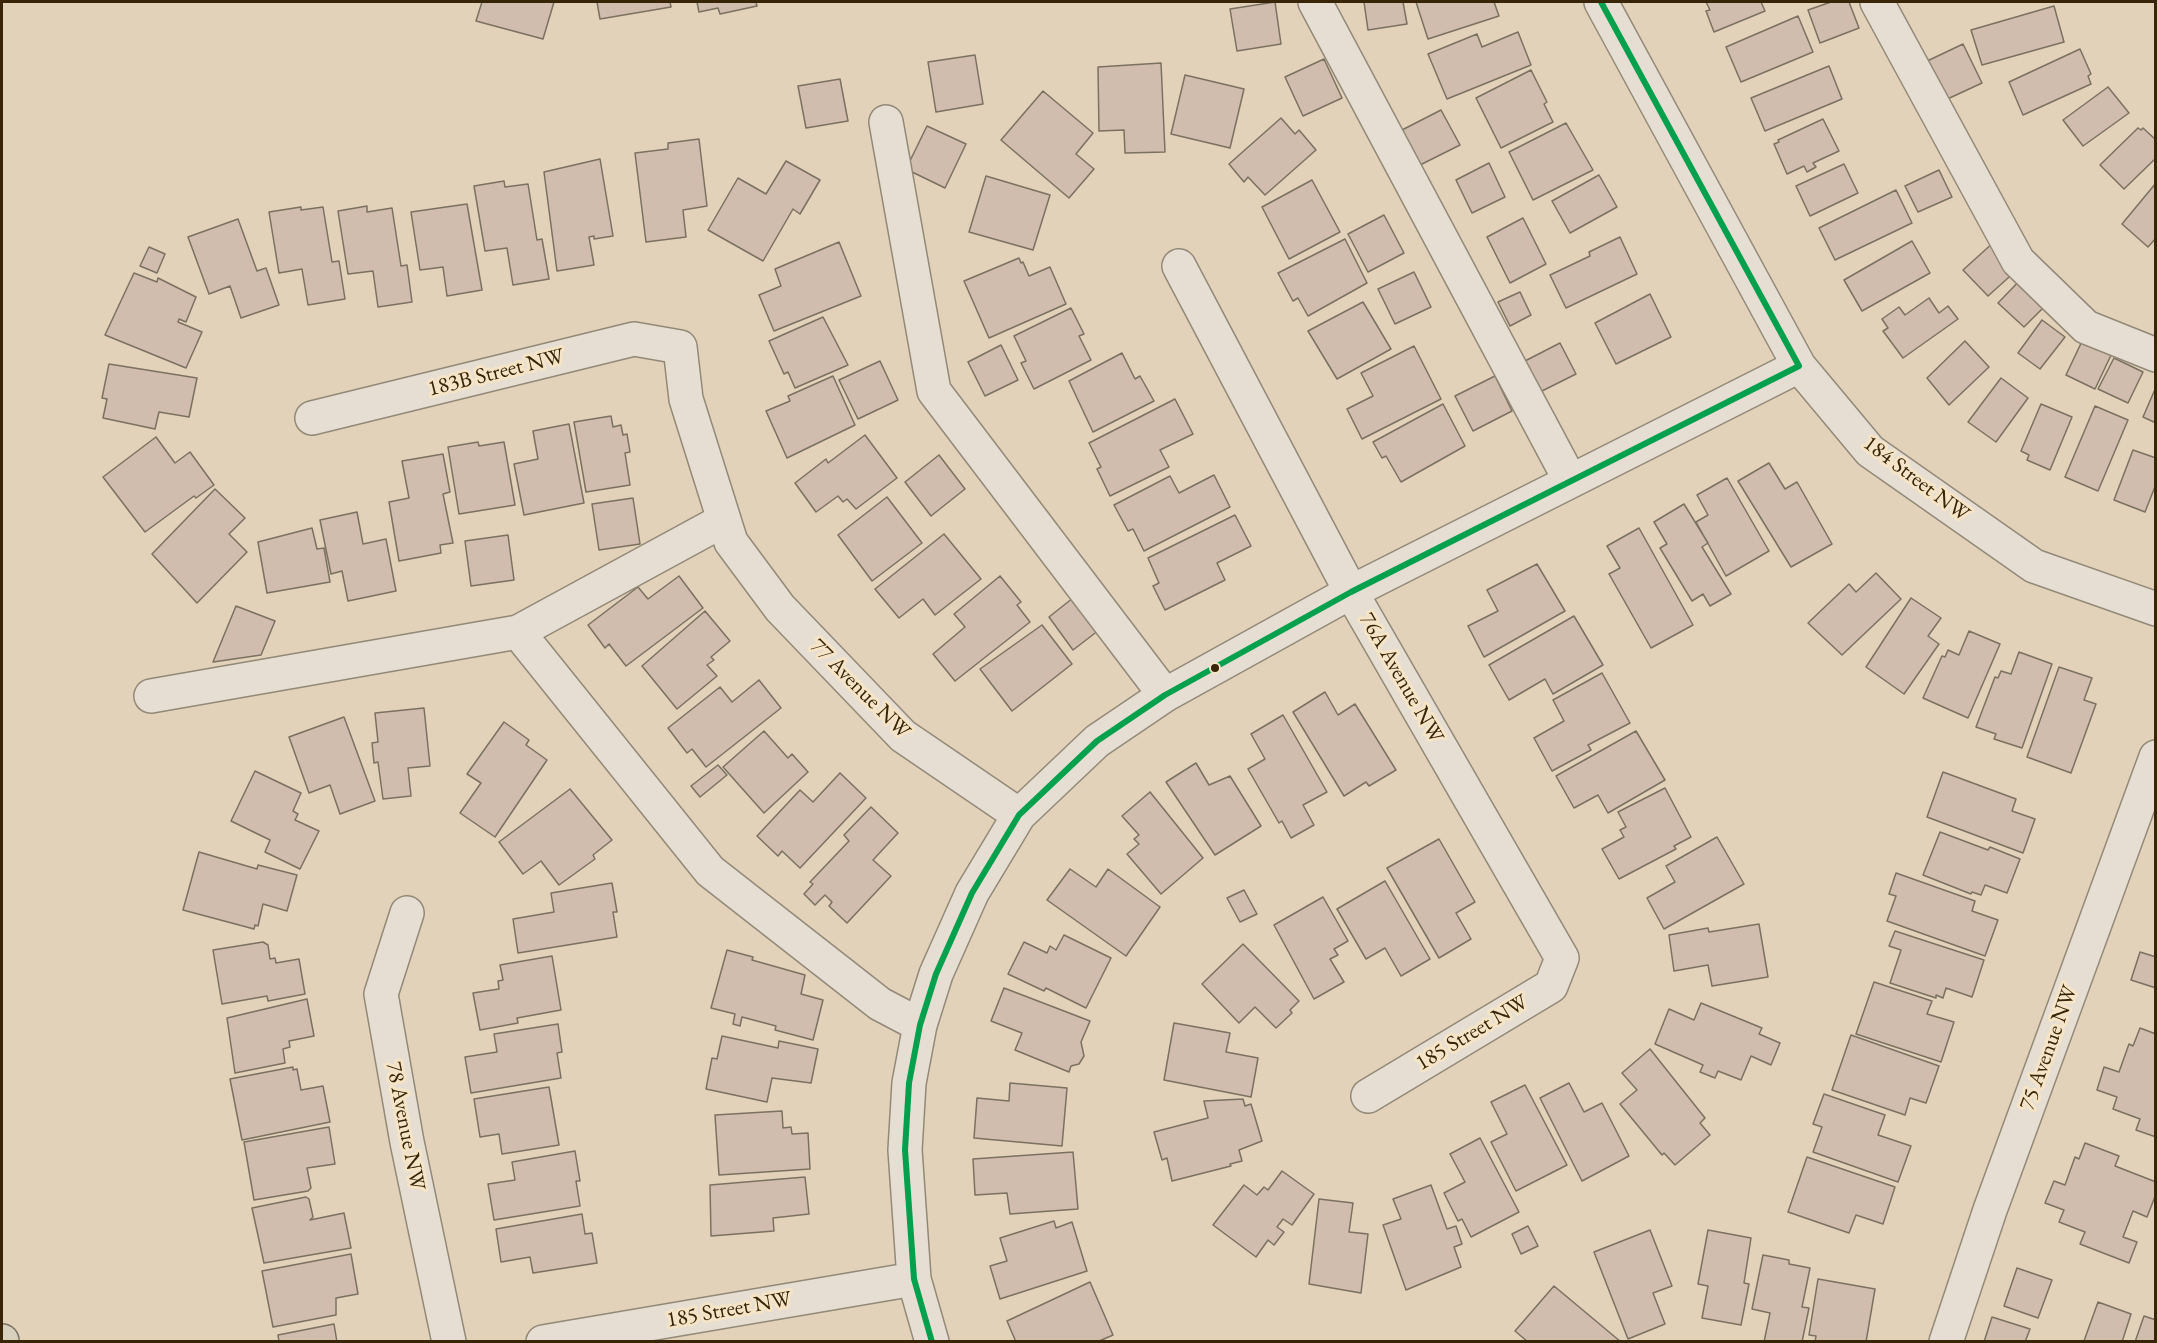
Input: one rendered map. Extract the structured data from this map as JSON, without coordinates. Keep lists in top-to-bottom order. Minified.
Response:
{"streets":{"street":["183B Street NW","184 Street NW","76A Avenue NW","77 Avenue NW","185 Street NW","75 Avenue NW","78 Avenue NW"]},"crossings":[["183B Street NW","77 Avenue NW"],["76A Avenue NW","185 Street NW"]]}
